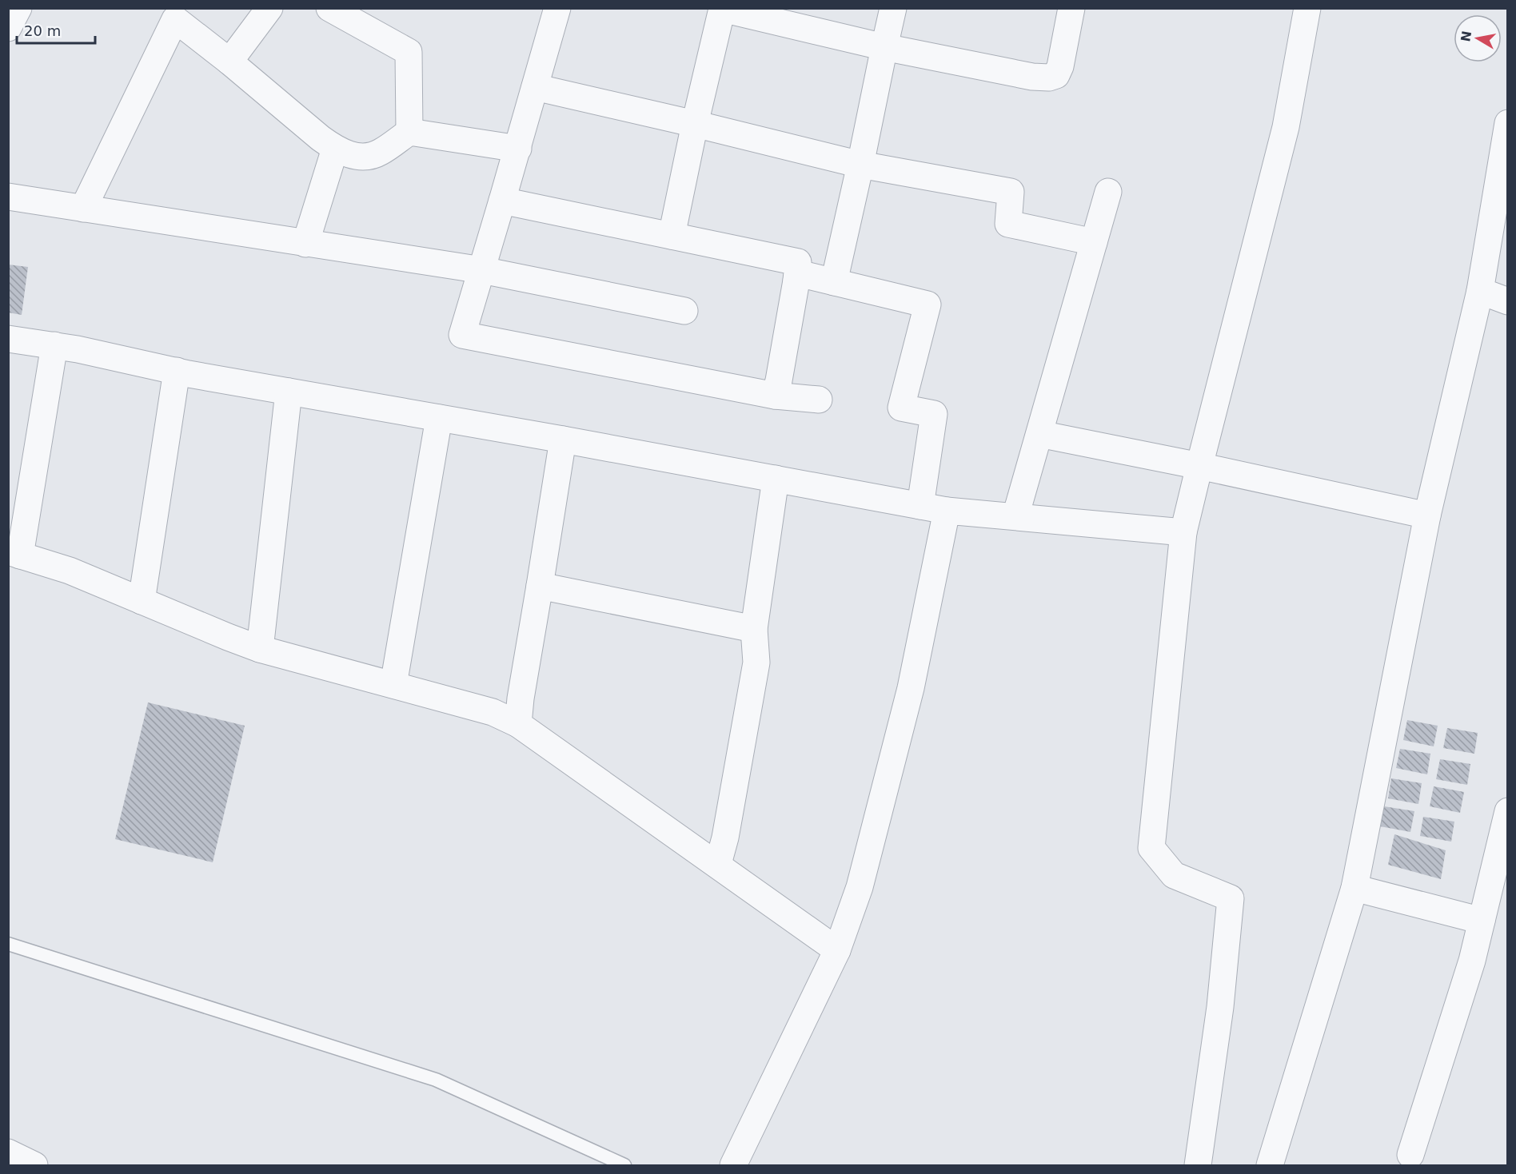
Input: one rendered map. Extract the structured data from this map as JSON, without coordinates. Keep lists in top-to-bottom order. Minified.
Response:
{"scale_bar":"20 m","north":"left"}
